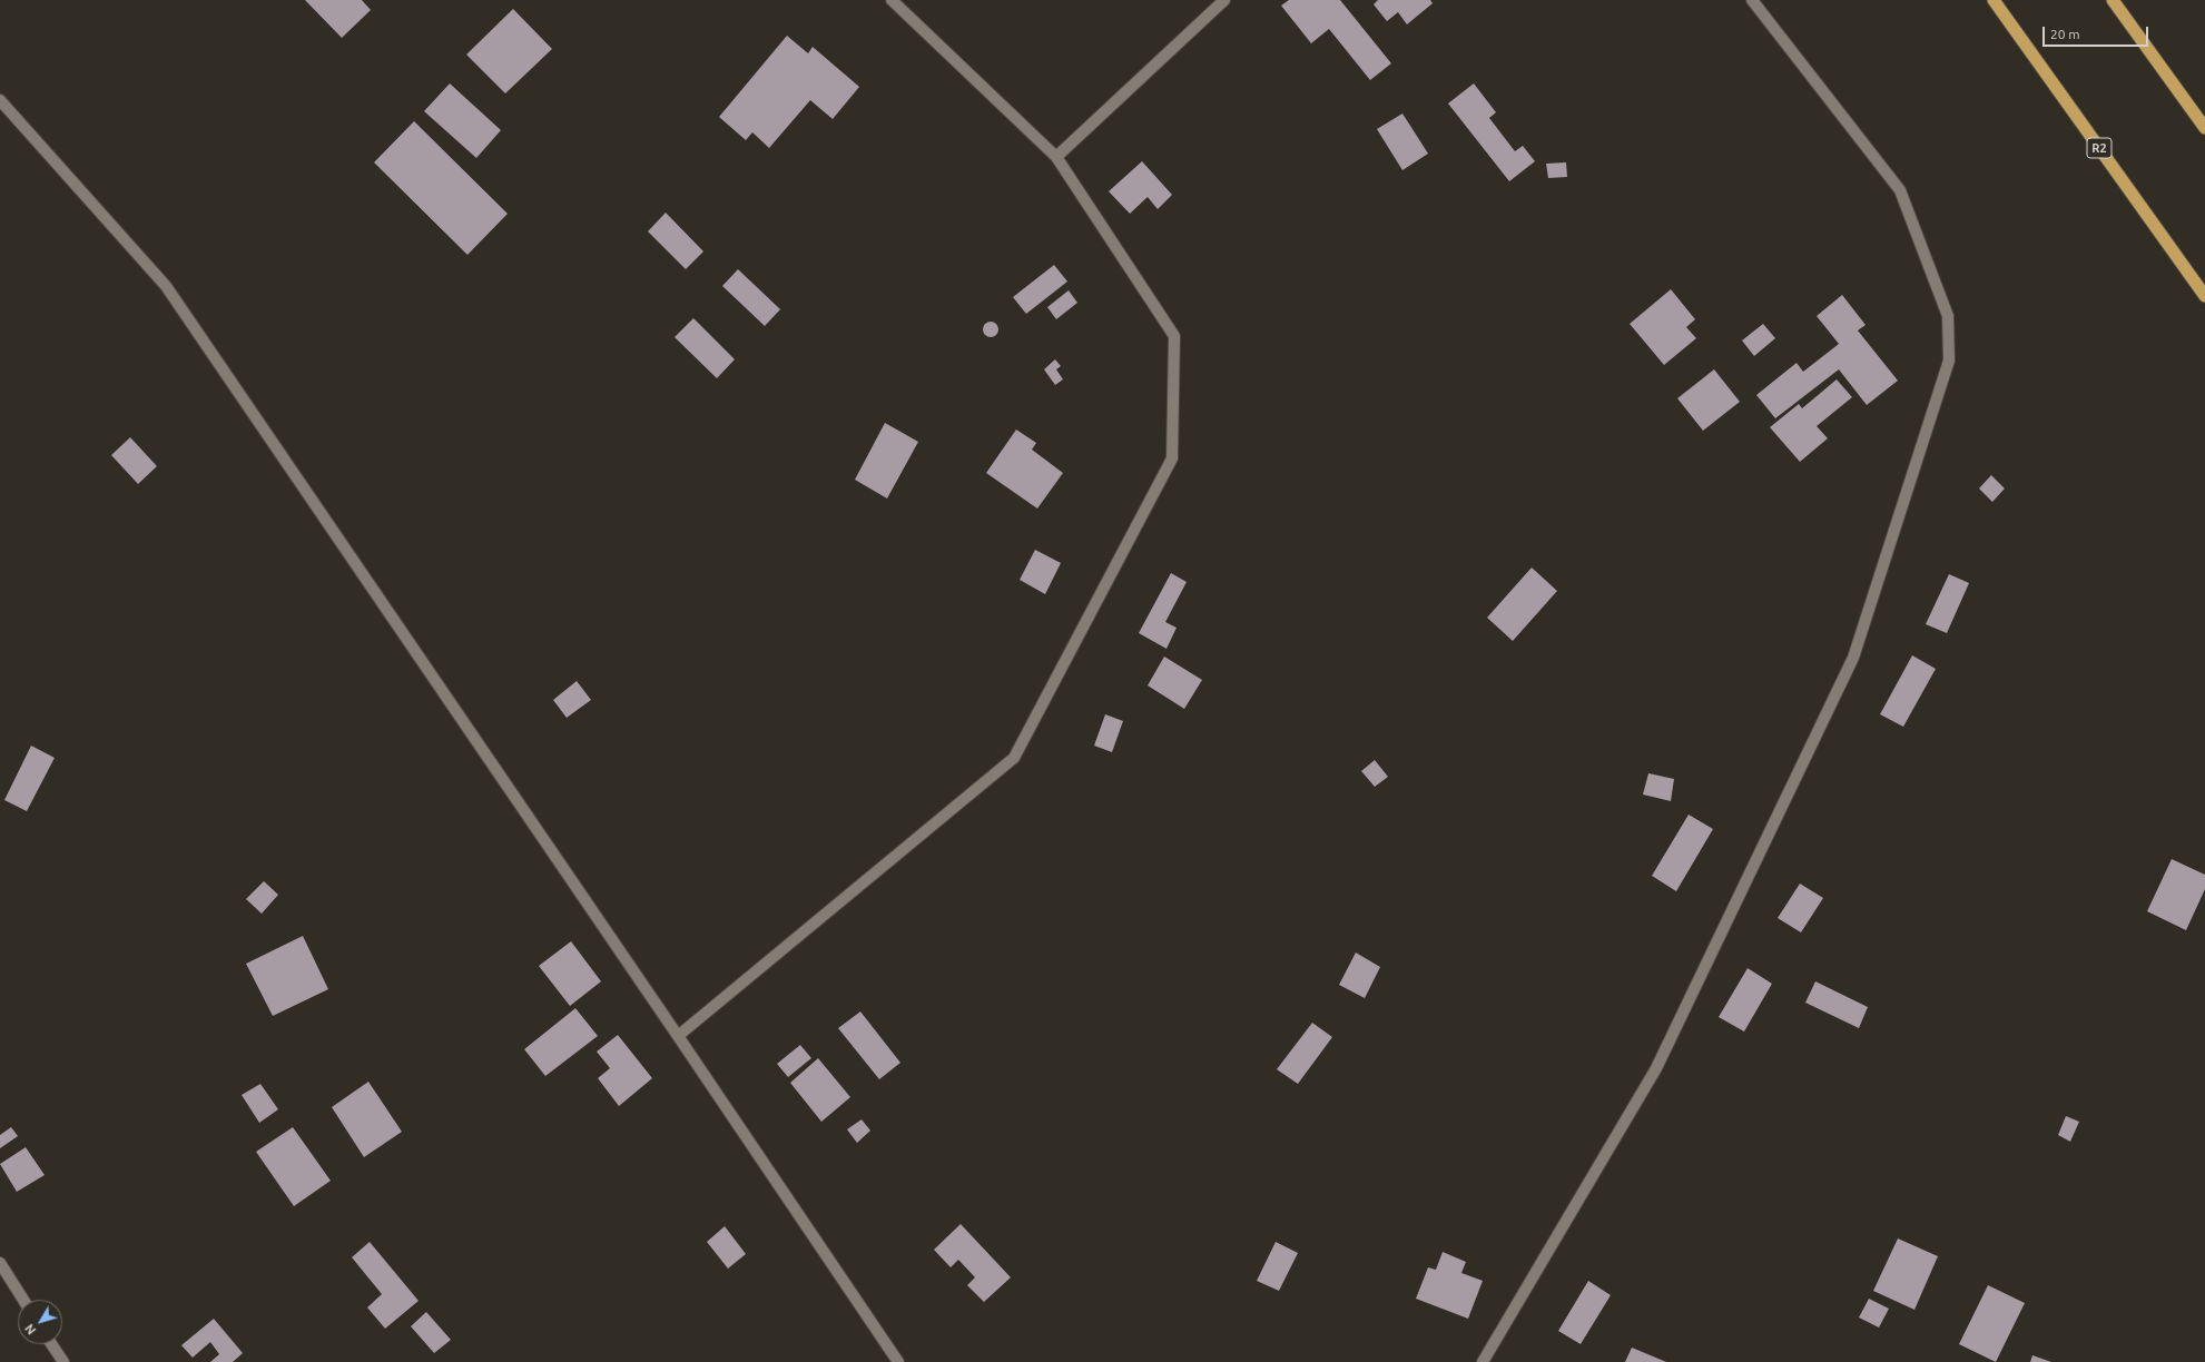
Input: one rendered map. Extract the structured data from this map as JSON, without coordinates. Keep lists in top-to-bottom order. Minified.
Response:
{"streets":{"highway":["R2"]},"scale_bar":"20 m","north":"bottom left"}
